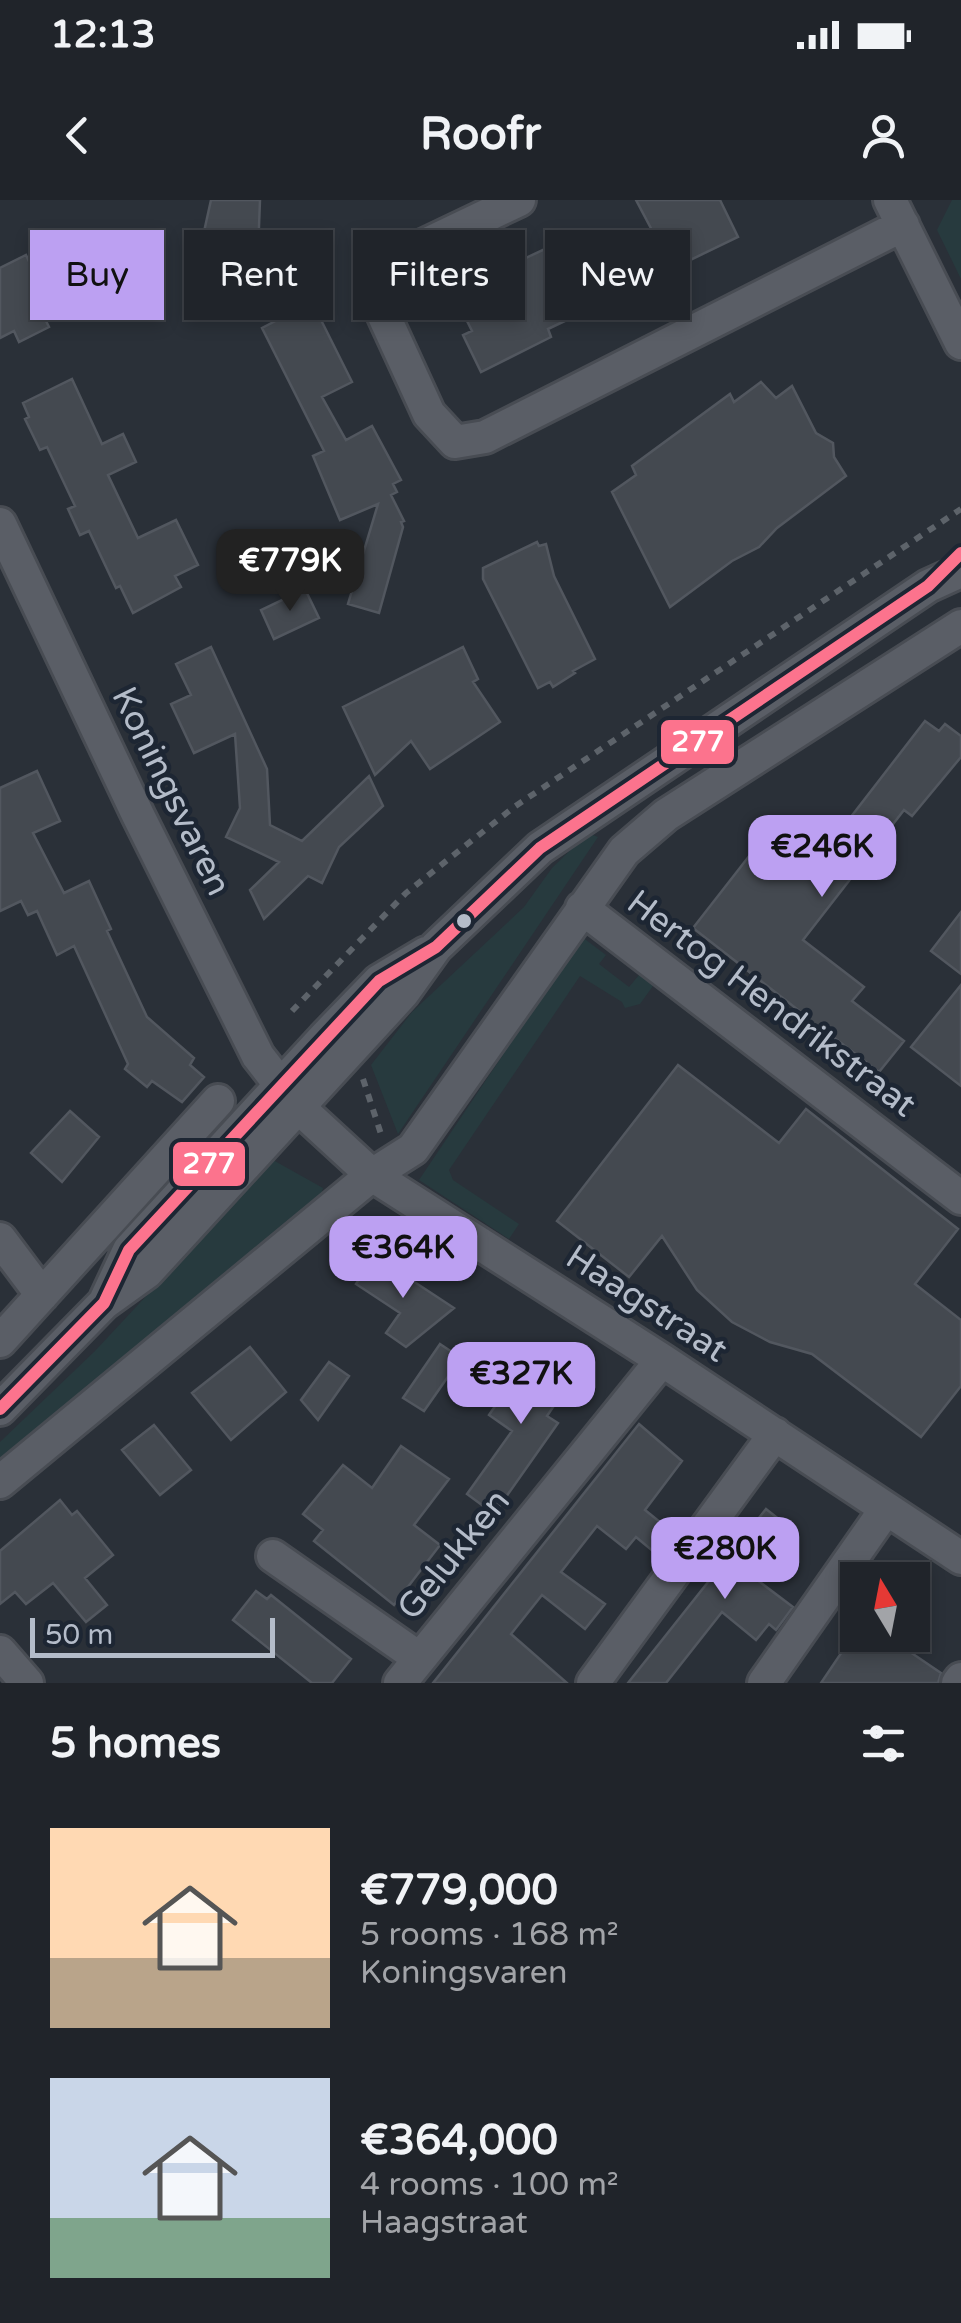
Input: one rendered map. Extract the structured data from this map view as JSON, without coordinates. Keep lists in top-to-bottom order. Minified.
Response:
{"streets":{"street":["Koningsvaren","Hertog Hendrikstraat","Haagstraat","Gelukken"]},"crossings":[["Koningsvaren","Haagstraat"],["Haagstraat","Gelukken"]],"lines":["transit line 277"],"scale_bar":"50 m","north":"top","page":{"status":"12:13","header":"Roofr","chip":["Buy","Rent","Filters","New"],"price":["€779K","€246K","€364K","€327K","€280K"],"scale":"50 m","heading":"5 homes","list":[{"name":"€779,000","note":"5 rooms · 168 m² · Koningsvaren"},{"name":"€364,000","note":"4 rooms · 100 m² · Haagstraat"}]}}
